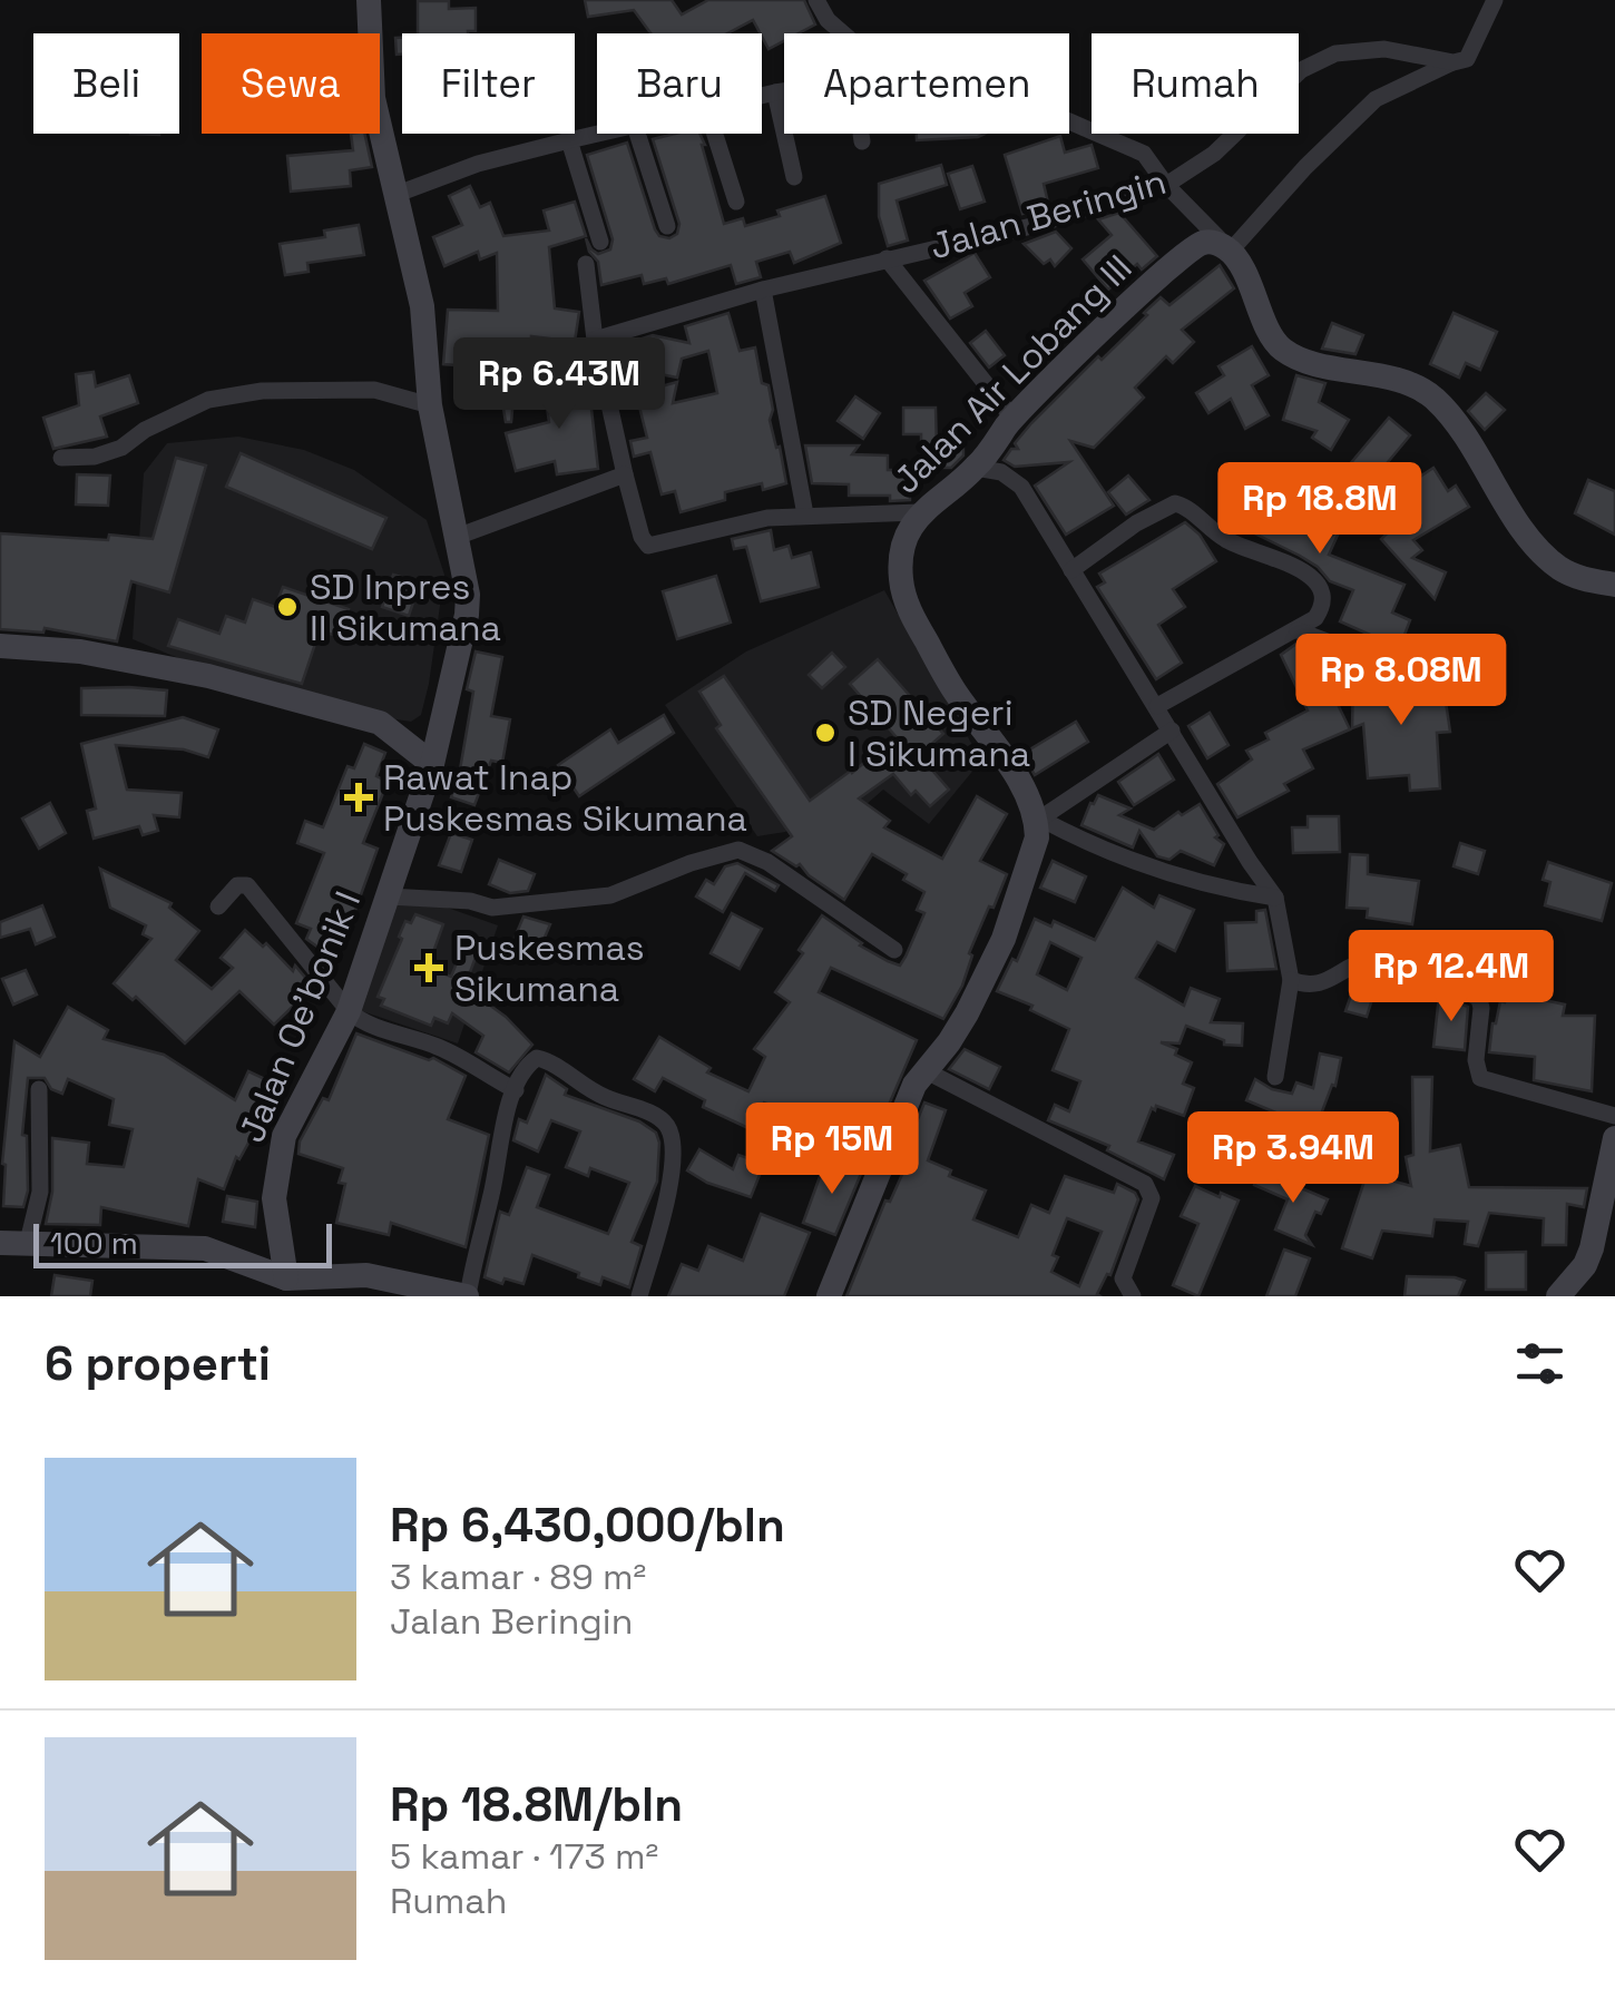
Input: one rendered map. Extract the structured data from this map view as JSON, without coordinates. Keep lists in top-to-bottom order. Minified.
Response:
{"streets":{"street":["Jalan Beringin","Jalan Air Lobang III","Jalan Oe'bonik I"]},"places":{"other":["SD Inpres II Sikumana","SD Negeri I Sikumana"],"health":["Rawat Inap Puskesmas Sikumana","Puskesmas Sikumana"]},"scale_bar":"100 m","page":{"chip":["Beli","Sewa","Filter","Baru","Apartemen","Rumah"],"price":["Rp 6.43M","Rp 18.8M","Rp 8.08M","Rp 12.4M","Rp 15M","Rp 3.94M"],"scale":"100 m","heading":"6 properti","list":[{"name":"Rp 6,430,000/bln","note":"3 kamar · 89 m² · Jalan Beringin"},{"name":"Rp 18.8M/bln","note":"5 kamar · 173 m² · Rumah"}]}}
